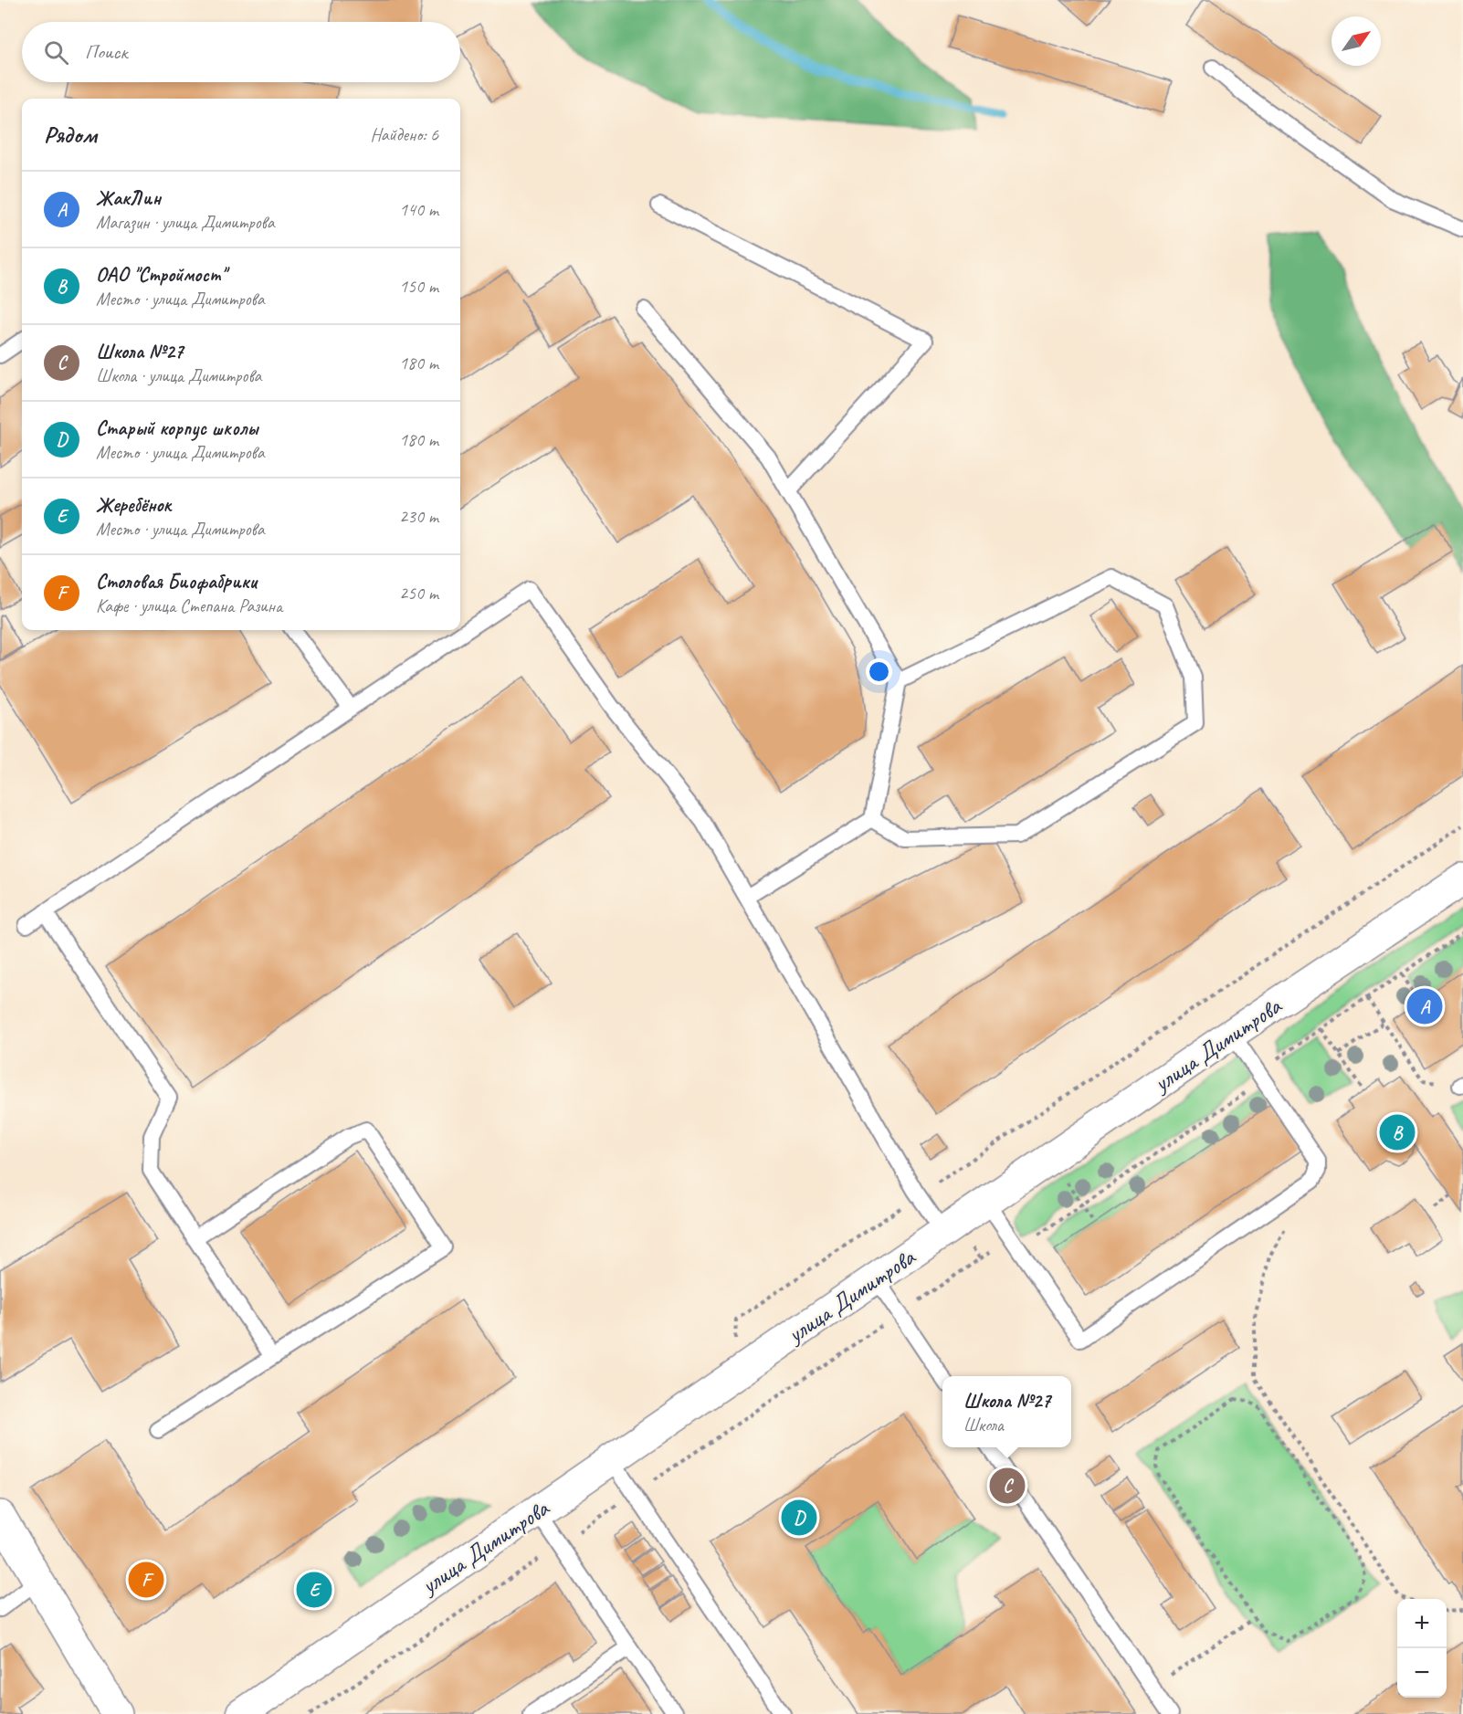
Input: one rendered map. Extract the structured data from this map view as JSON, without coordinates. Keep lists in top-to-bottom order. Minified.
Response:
{"streets":{"main road":["улица Димитрова"]},"north":"top right","page":{"search":"Поиск","heading":["Рядом","Найдено: 6"],"list":[{"mark":"A","name":"ЖакЛин","note":"Магазин · улица Димитрова","value":"140 m"},{"mark":"B","name":"ОАО \"Строймост\"","note":"Место · улица Димитрова","value":"150 m"},{"mark":"C","name":"Школа №27","note":"Школа · улица Димитрова","value":"180 m"},{"mark":"D","name":"Старый корпус школы","note":"Место · улица Димитрова","value":"180 m"},{"mark":"E","name":"Жеребёнок","note":"Место · улица Димитрова","value":"230 m"},{"mark":"F","name":"Столовая Биофабрики","note":"Кафе · улица Степана Разина","value":"250 m"}],"pins":["A","B","C","D","F","E"],"popup":["Школа №27","Школа"],"map_buttons":["+","−"]}}
